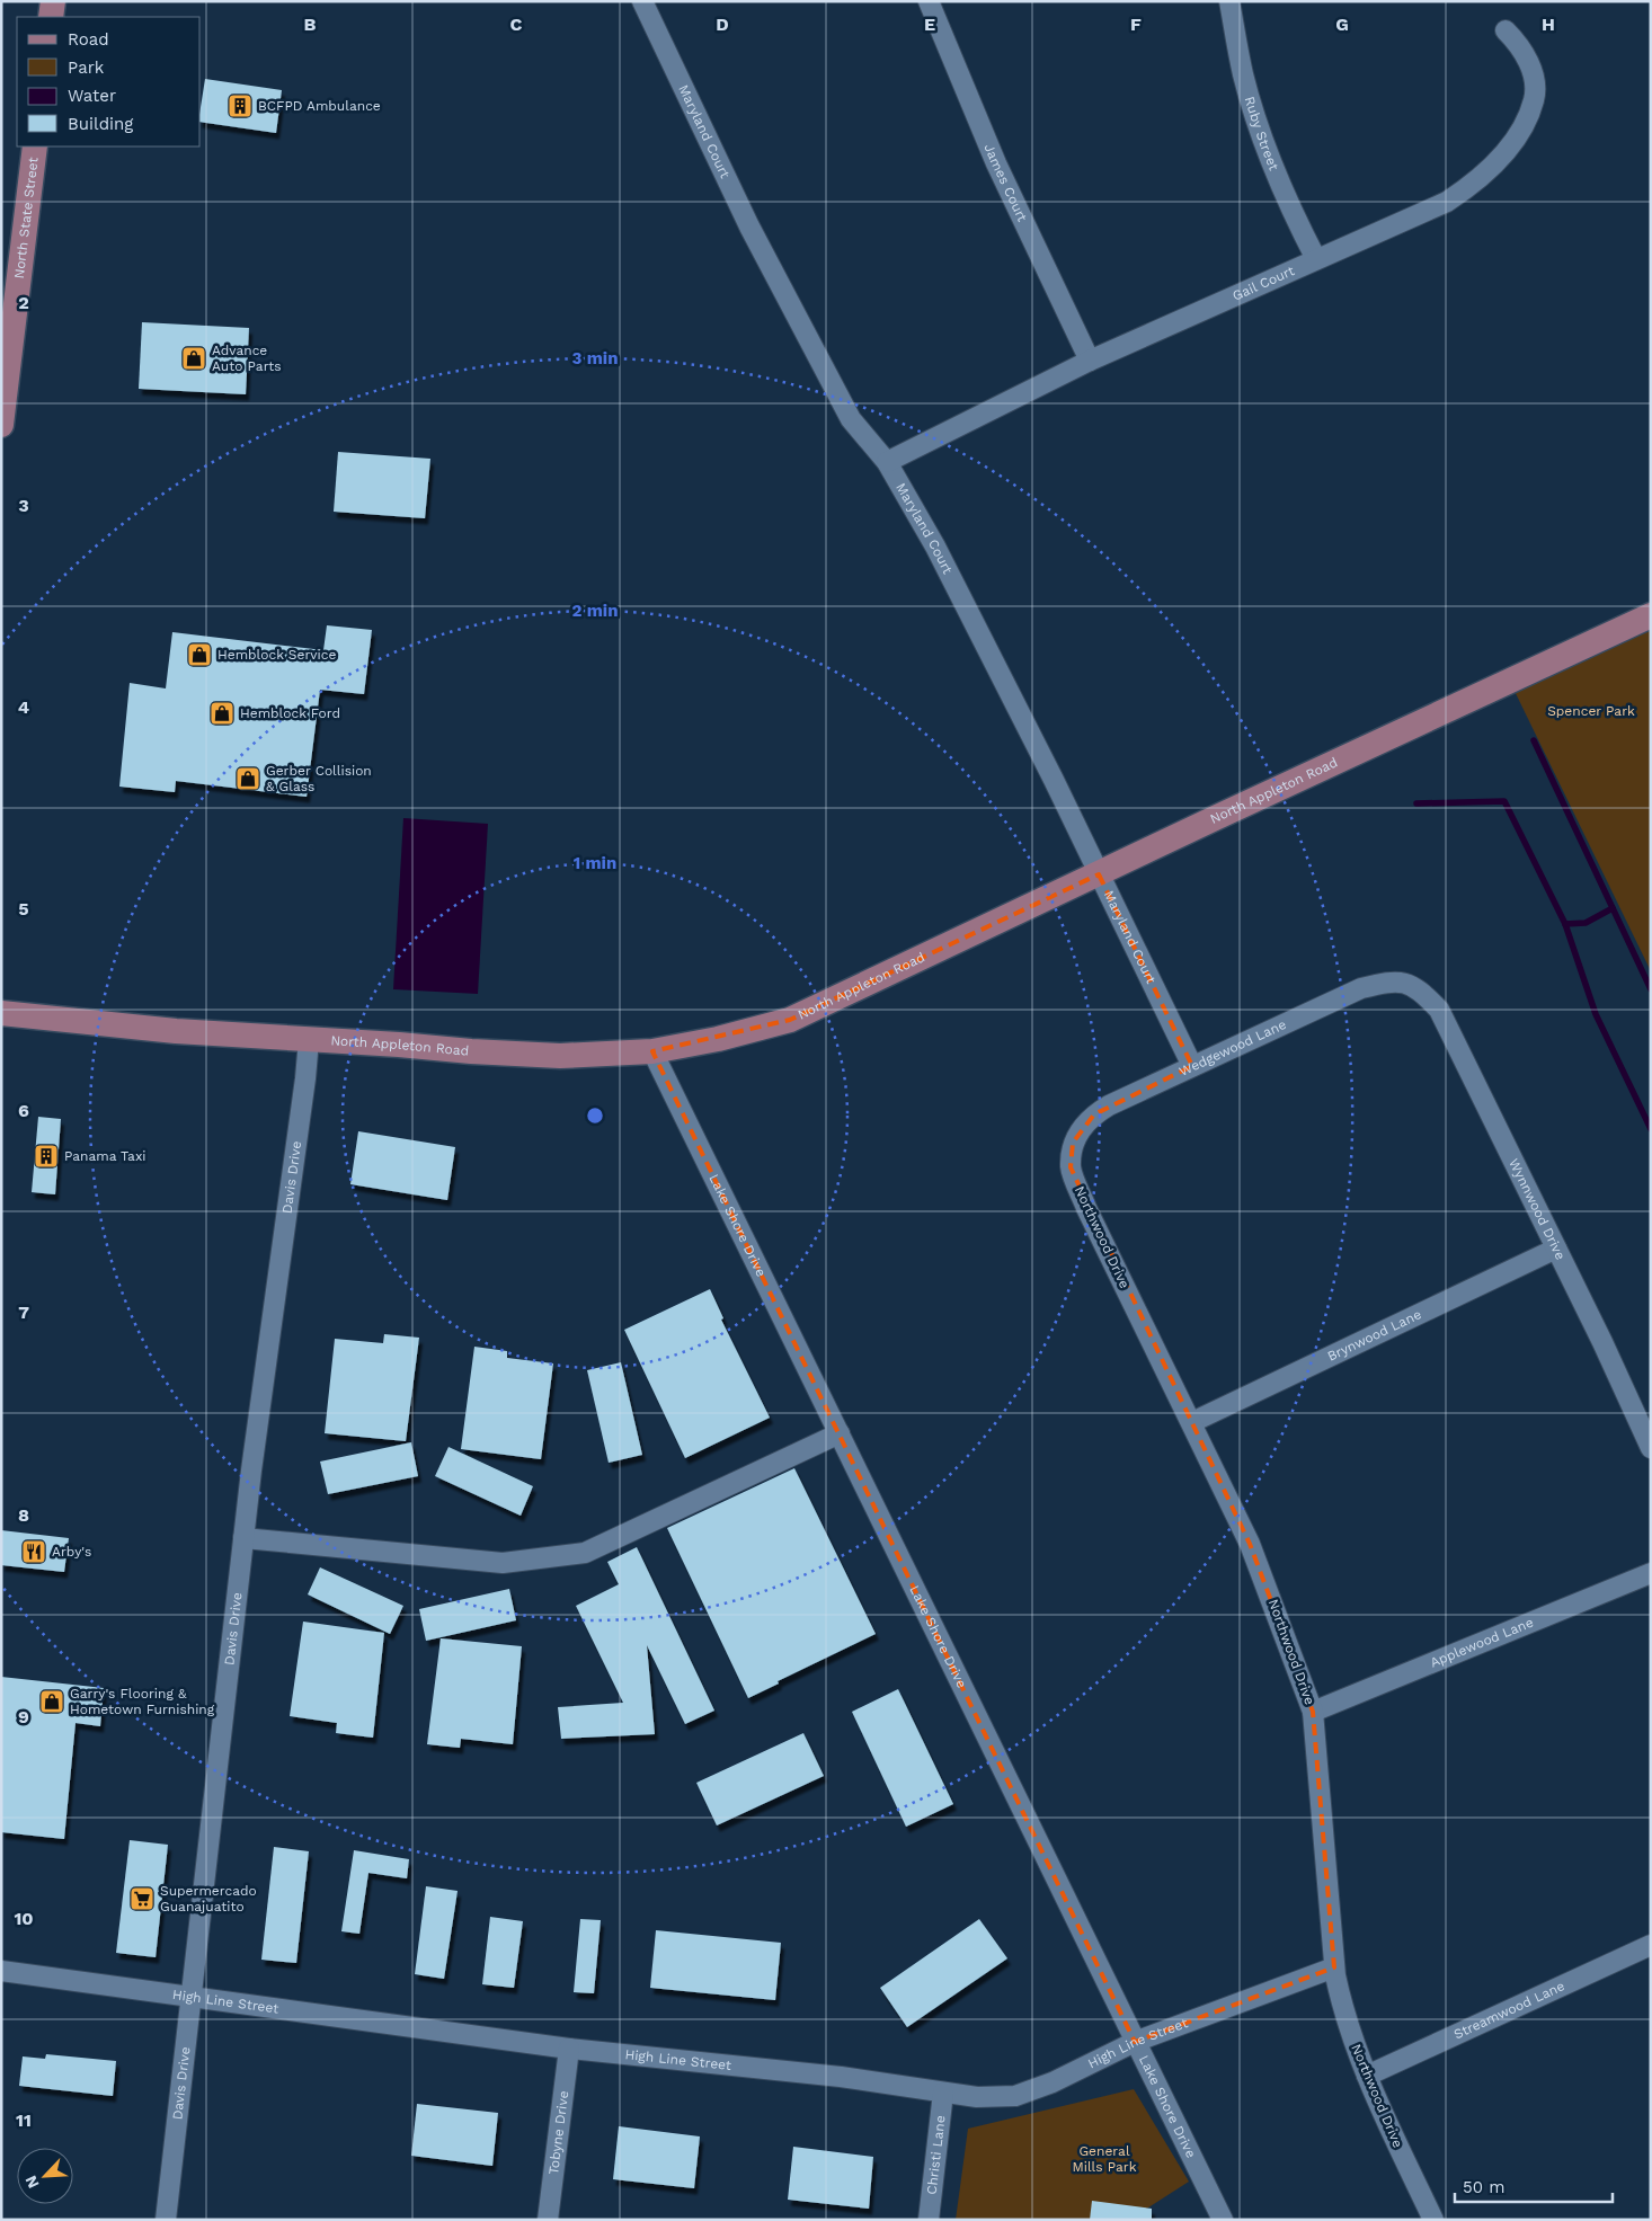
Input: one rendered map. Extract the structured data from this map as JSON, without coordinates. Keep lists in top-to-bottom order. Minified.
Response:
{"streets":{"main road":["North State Street","North Appleton Road"],"street":["Maryland Court","Ruby Street","James Court","Gail Court","Wedgewood Lane","Davis Drive","Wynnwood Drive","Lake Shore Drive","Northwood Drive","Brynwood Lane","Applewood Lane","High Line Street","Streamwood Lane","Tobyne Drive","Christi Lane"]},"crossings":[["Maryland Court","Gail Court"],["Maryland Court","North Appleton Road"],["Maryland Court","Wedgewood Lane"],["Ruby Street","Gail Court"],["James Court","Gail Court"],["North Appleton Road","Davis Drive"],["North Appleton Road","Lake Shore Drive"],["Wedgewood Lane","Wynnwood Drive"],["Wedgewood Lane","Northwood Drive"],["Davis Drive","High Line Street"],["Wynnwood Drive","Brynwood Lane"],["Lake Shore Drive","High Line Street"],["Northwood Drive","Brynwood Lane"],["Northwood Drive","Applewood Lane"],["Northwood Drive","High Line Street"],["Northwood Drive","Streamwood Lane"],["High Line Street","Tobyne Drive"],["High Line Street","Christi Lane"]],"parks":["Spencer Park","General Mills Park"],"places":{"building":["BCFPD Ambulance","Panama Taxi"],"shop":["Advance Auto Parts","Hemblock Service","Hemblock Ford","Gerber Collision & Glass","Garry's Flooring & Hometown Furnishing"],"restaurant":["Arby's"],"supermarket":["Supermercado Guanajuatito"]},"legend":["Road","Park","Water","Building"],"scale_bar":"50 m","north":"bottom left","grid":{"columns":["B","C","D","E","F","G","H"],"rows":["2","3","4","5","6","7","8","9","10","11"]},"rings":["3 min","2 min","1 min"]}
